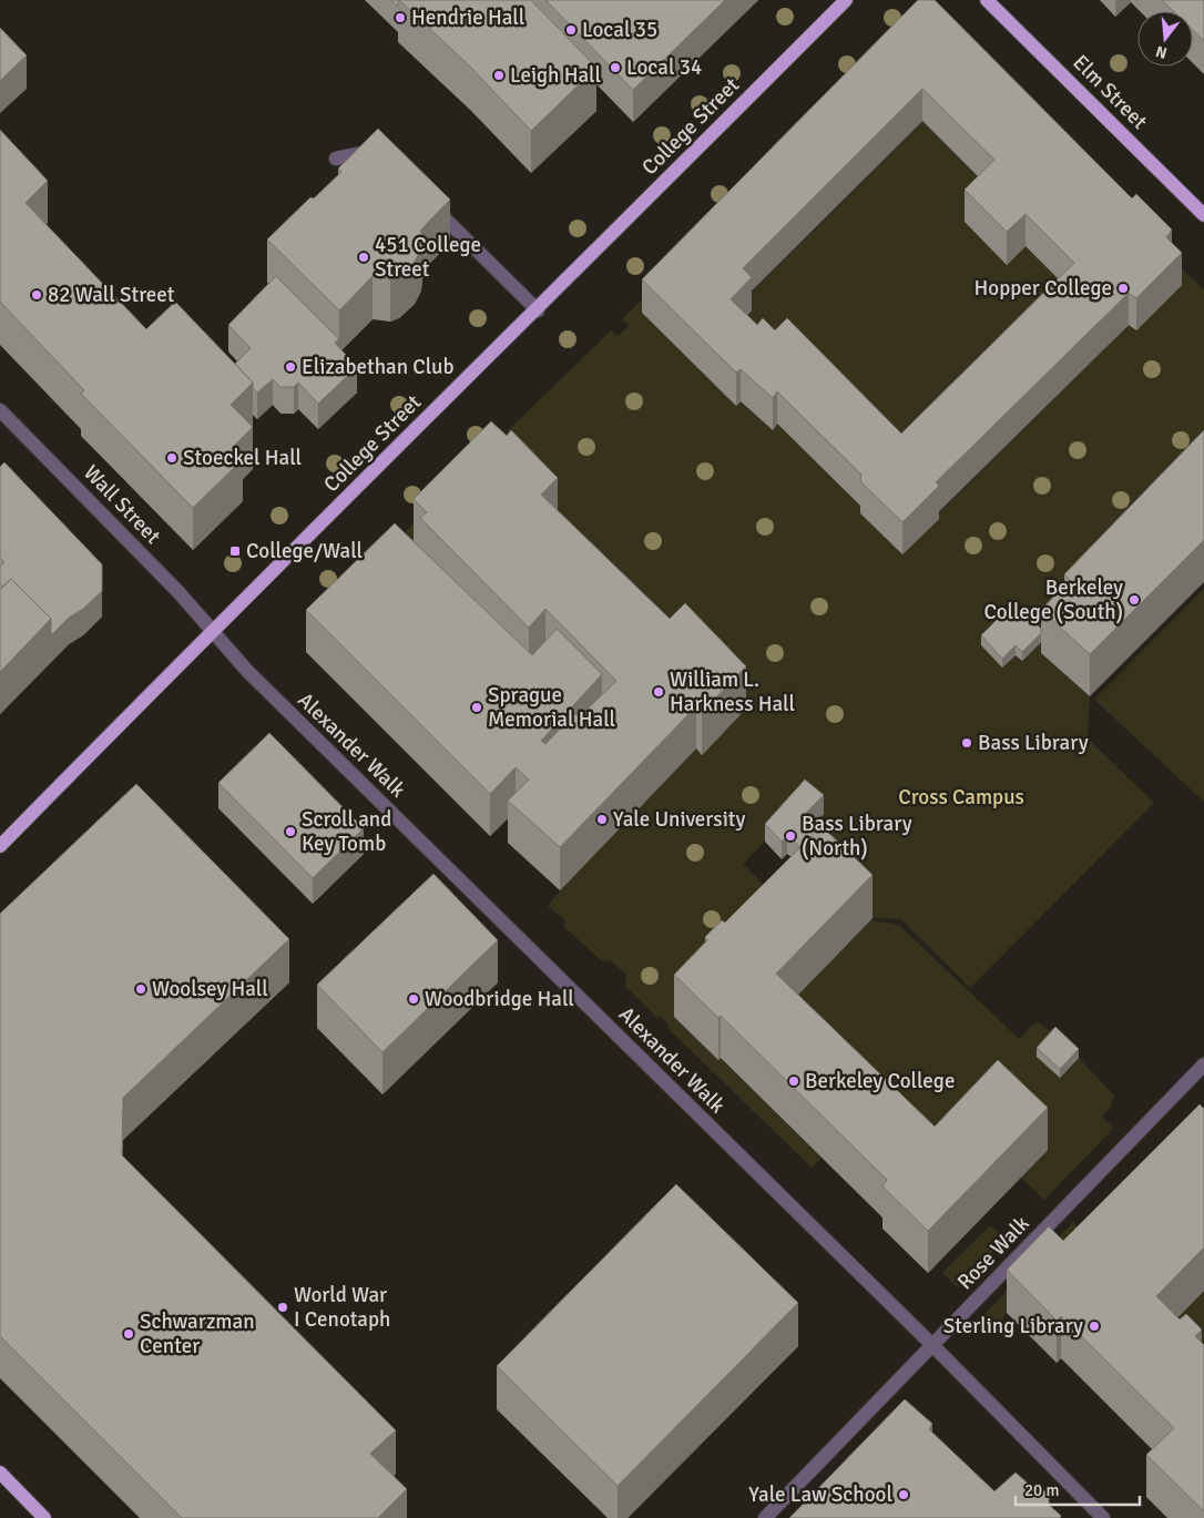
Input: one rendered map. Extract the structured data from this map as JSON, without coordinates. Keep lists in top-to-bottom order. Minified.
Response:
{"streets":{"main road":["Elm Street","College Street"],"street":["Wall Street","Alexander Walk","Rose Walk"]},"crossings":[["College Street","Wall Street"],["College Street","Alexander Walk"],["Wall Street","Alexander Walk"],["Alexander Walk","Rose Walk"]],"parks":["Cross Campus"],"places":{"other":["Hendrie Hall","Local 35","Local 34","Leigh Hall","451 College Street","Hopper College","82 Wall Street","Elizabethan Club","Stoeckel Hall","Berkeley College (South)","William L. Harkness Hall","Sprague Memorial Hall","Bass Library","Yale University","Scroll and Key Tomb","Bass Library (North)","Woolsey Hall","Woodbridge Hall","Berkeley College","World War I Cenotaph","Sterling Library","Schwarzman Center","Yale Law School"],"transit":["College/Wall"]},"scale_bar":"20 m","north":"bottom"}
